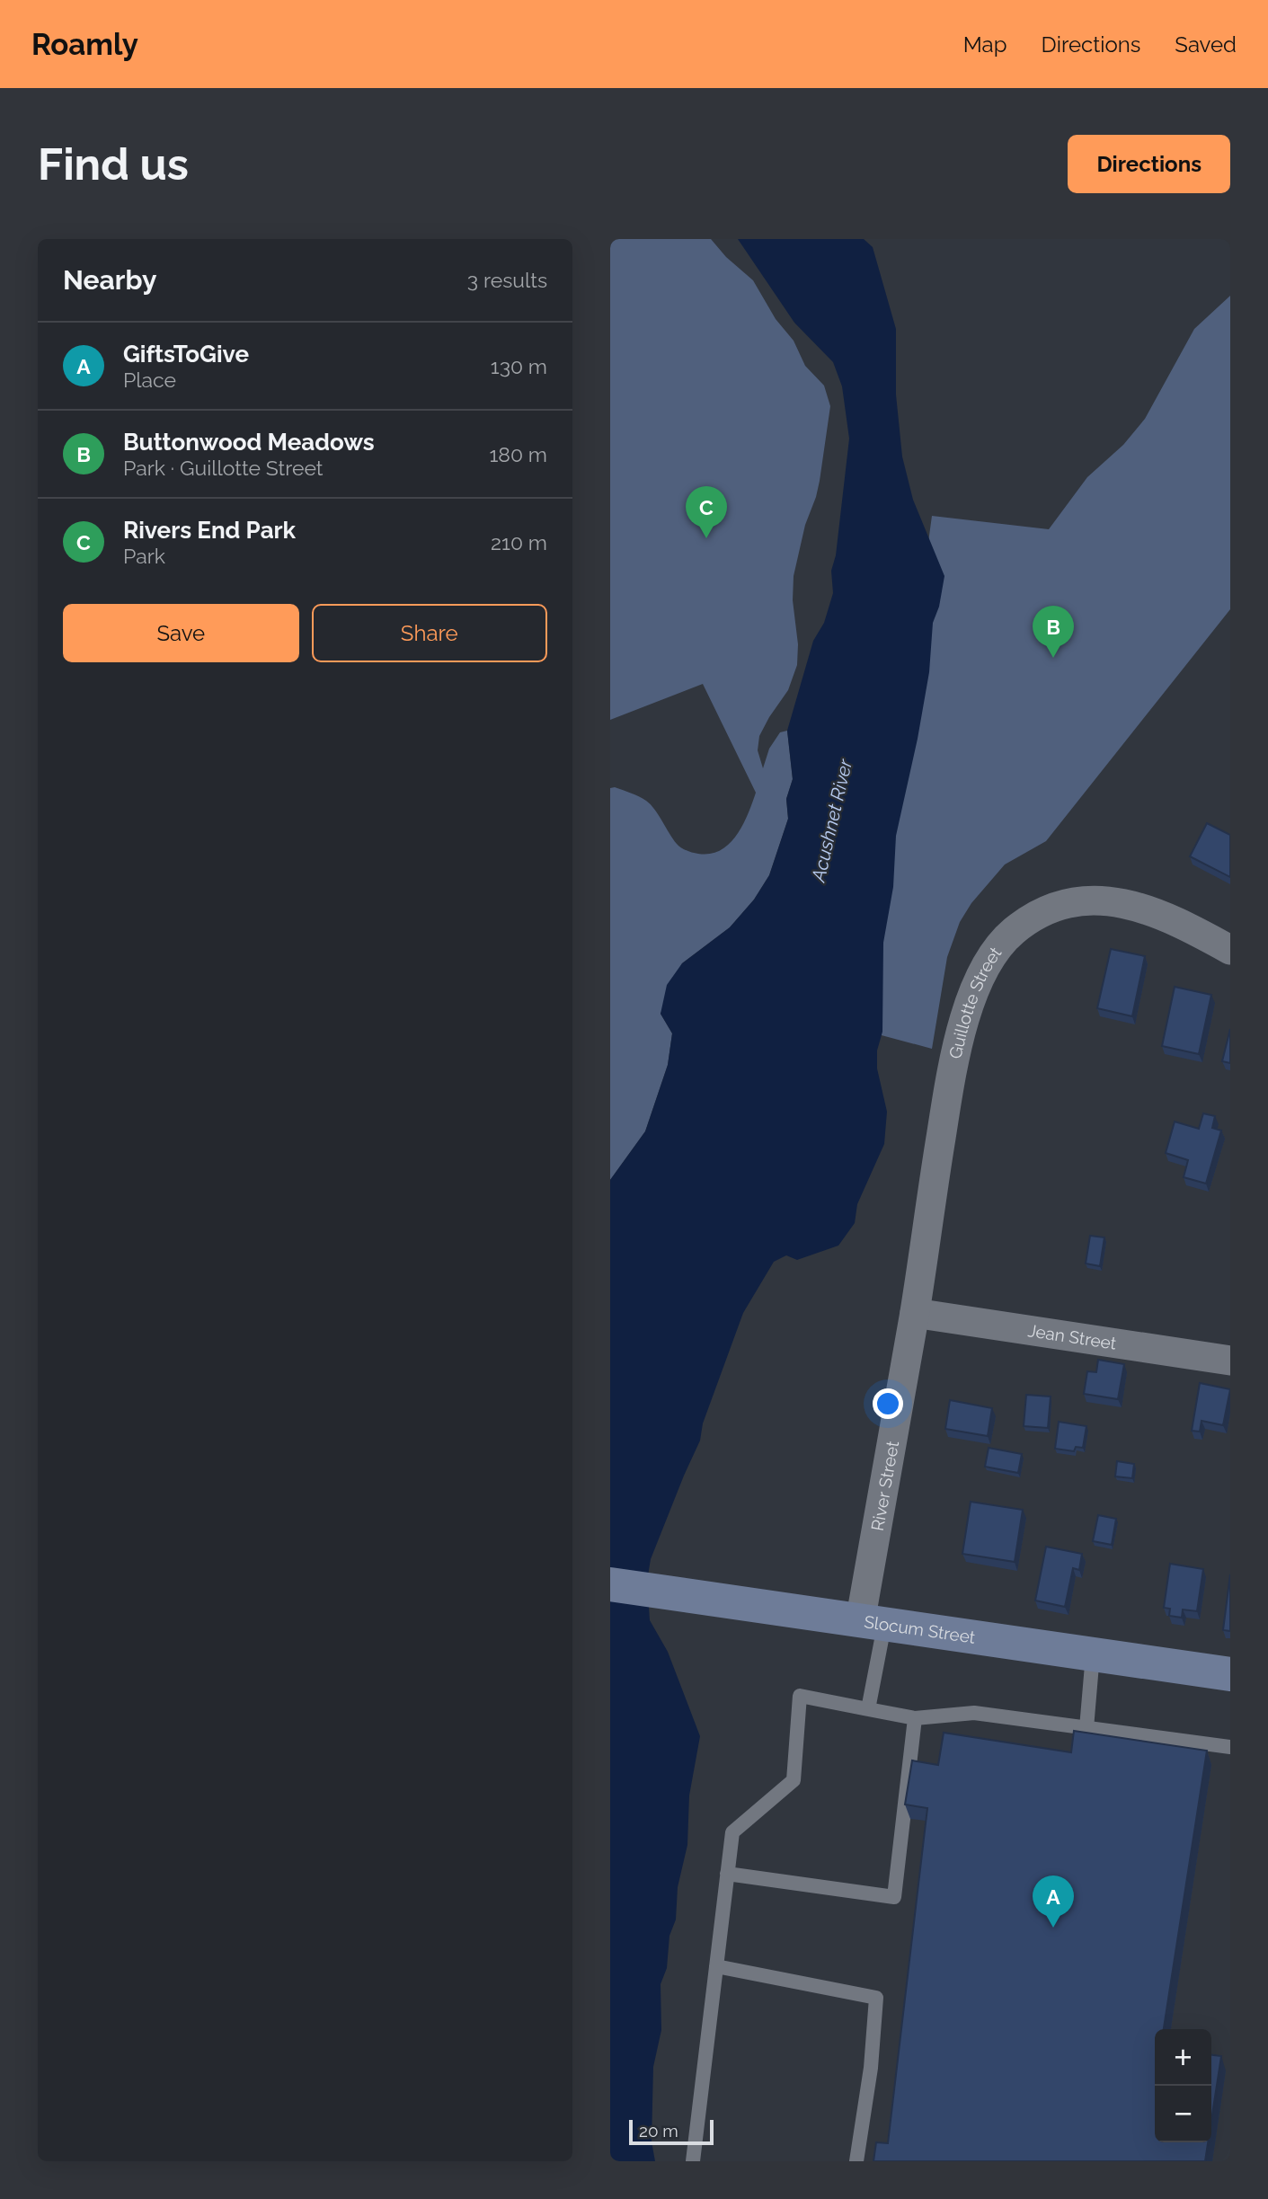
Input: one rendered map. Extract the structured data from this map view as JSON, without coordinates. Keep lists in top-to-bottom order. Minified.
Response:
{"streets":{"street":["Guillotte Street","Jean Street","River Street","Slocum Street"]},"crossings":[["Guillotte Street","Jean Street"],["Guillotte Street","River Street"],["Jean Street","River Street"],["River Street","Slocum Street"]],"water":["Acushnet River"],"scale_bar":"20 m","page":{"header":"Roamly","nav":["Map","Directions","Saved"],"buttons":["Directions",["Save","Share"]],"title":"Find us","heading":["Nearby","3 results"],"list":[{"mark":"A","name":"GiftsToGive","note":"Place","value":"130 m"},{"mark":"B","name":"Buttonwood Meadows","note":"Park · Guillotte Street","value":"180 m"},{"mark":"C","name":"Rivers End Park","note":"Park","value":"210 m"}],"pins":["C","B","A"],"map_buttons":["+","−"],"scale":"20 m"}}
